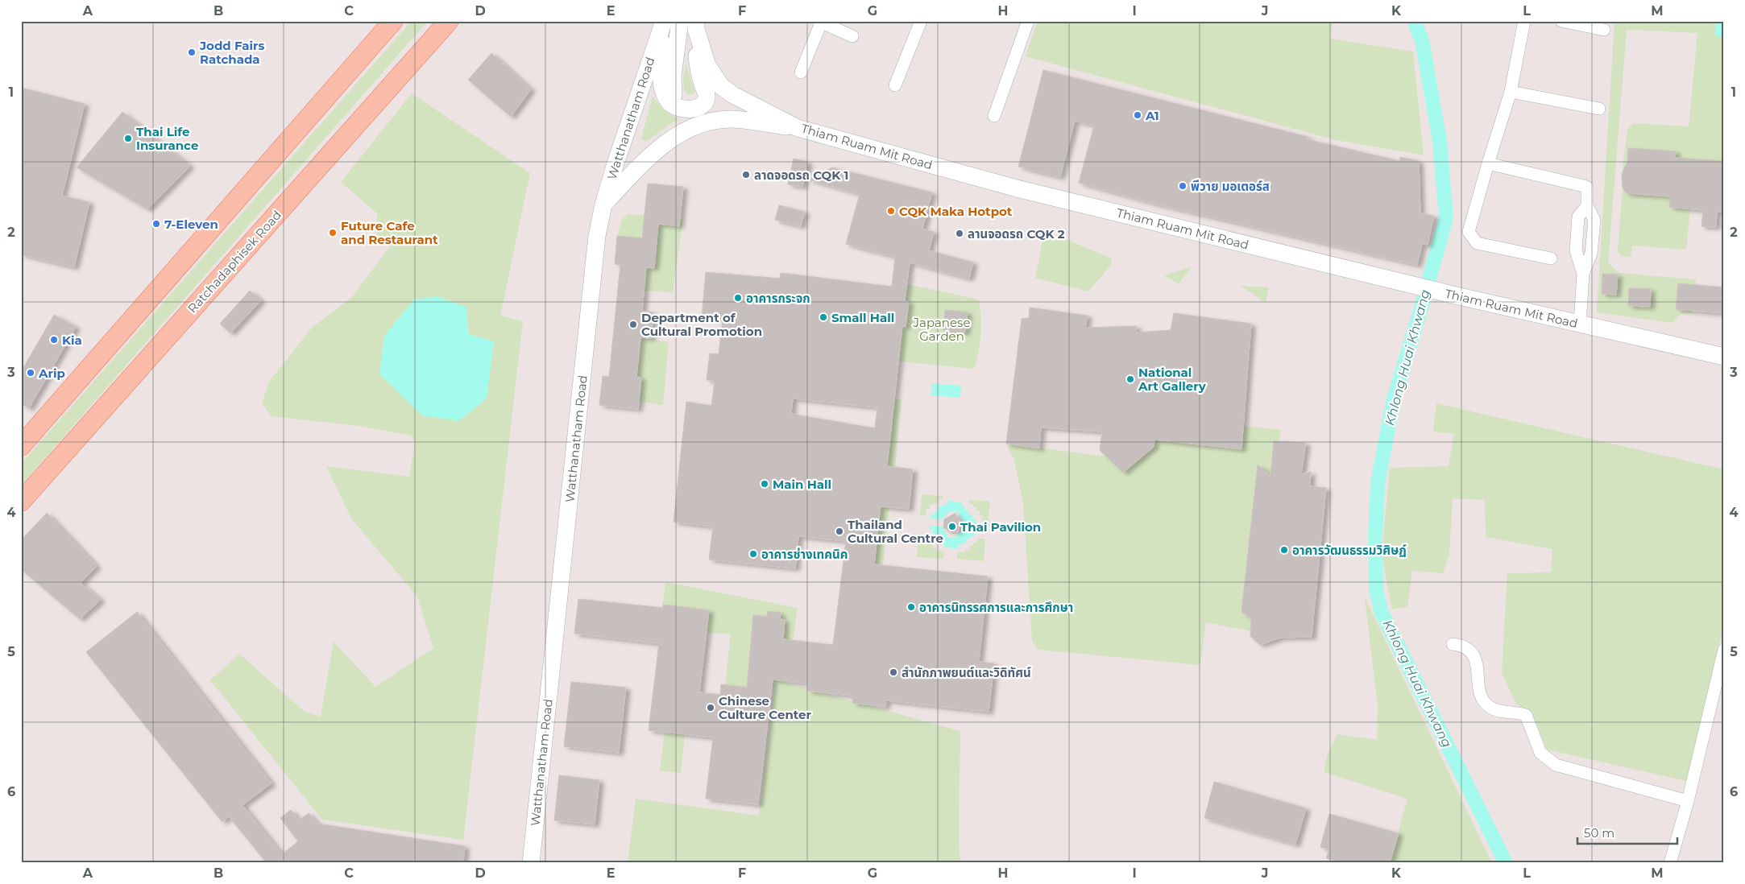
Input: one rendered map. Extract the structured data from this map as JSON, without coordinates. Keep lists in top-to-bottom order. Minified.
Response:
{"streets":{"main road":["Ratchadaphisek Road"],"street":["Watthanatham Road","Thiam Ruam Mit Road"]},"water":["Khlong Huai Khwang"],"parks":["Japanese Garden"],"places":["Jodd Fairs Ratchada","A1","Thai Life Insurance","ลาดจอดรถ CQK 1","พีวาย มอเตอร์ส","CQK Maka Hotpot","7-Eleven","Future Cafe and Restaurant","ลานจอดรถ CQK 2","อาคารกระจก","Small Hall","Department of Cultural Promotion","Kia","Arip","National Art Gallery","Main Hall","Thai Pavilion","Thailand Cultural Centre","อาคารวัฒนธรรมวิศิษฏ์","อาคารช่างเทคนิค","อาคารนิทรรศการและการศึกษา","สำนักภาพยนต์และวิดิทัศน์","Chinese Culture Center"],"scale_bar":"50 m","grid":{"columns":["A","B","C","D","E","F","G","H","I","J","K","L","M"],"rows":["1","2","3","4","5","6"]}}
